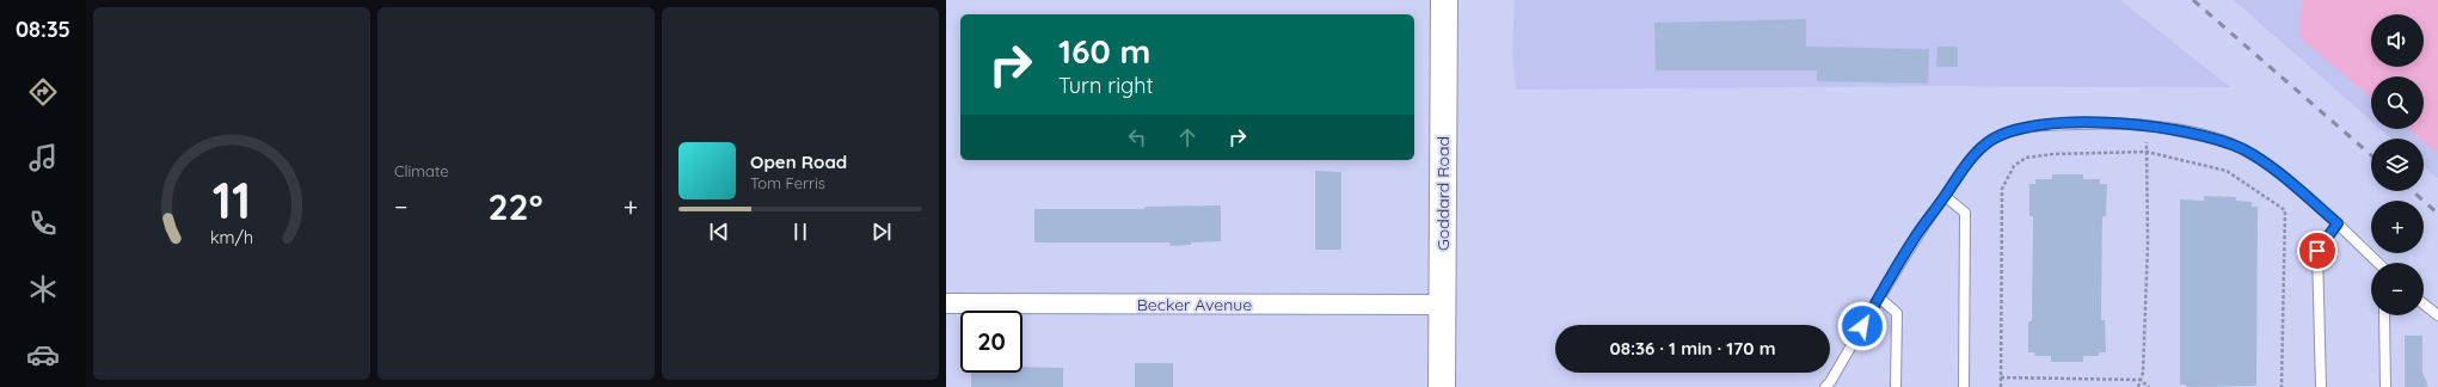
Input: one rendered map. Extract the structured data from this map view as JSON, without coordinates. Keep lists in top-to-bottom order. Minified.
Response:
{"streets":{"main road":["Goddard Road"],"street":["Becker Avenue"]},"crossings":[["Goddard Road","Becker Avenue"]],"page":{"tabs":"08:35","tile":"Climate","map_buttons":["+","−"],"turn":["160 m","Turn right"],"song":["Open Road","Tom Ferris"],"heat":["−","22°","+"],"limit":"20","trip":"08:36 · 1 min · 170 m","gauge":["11","km/h"]}}
